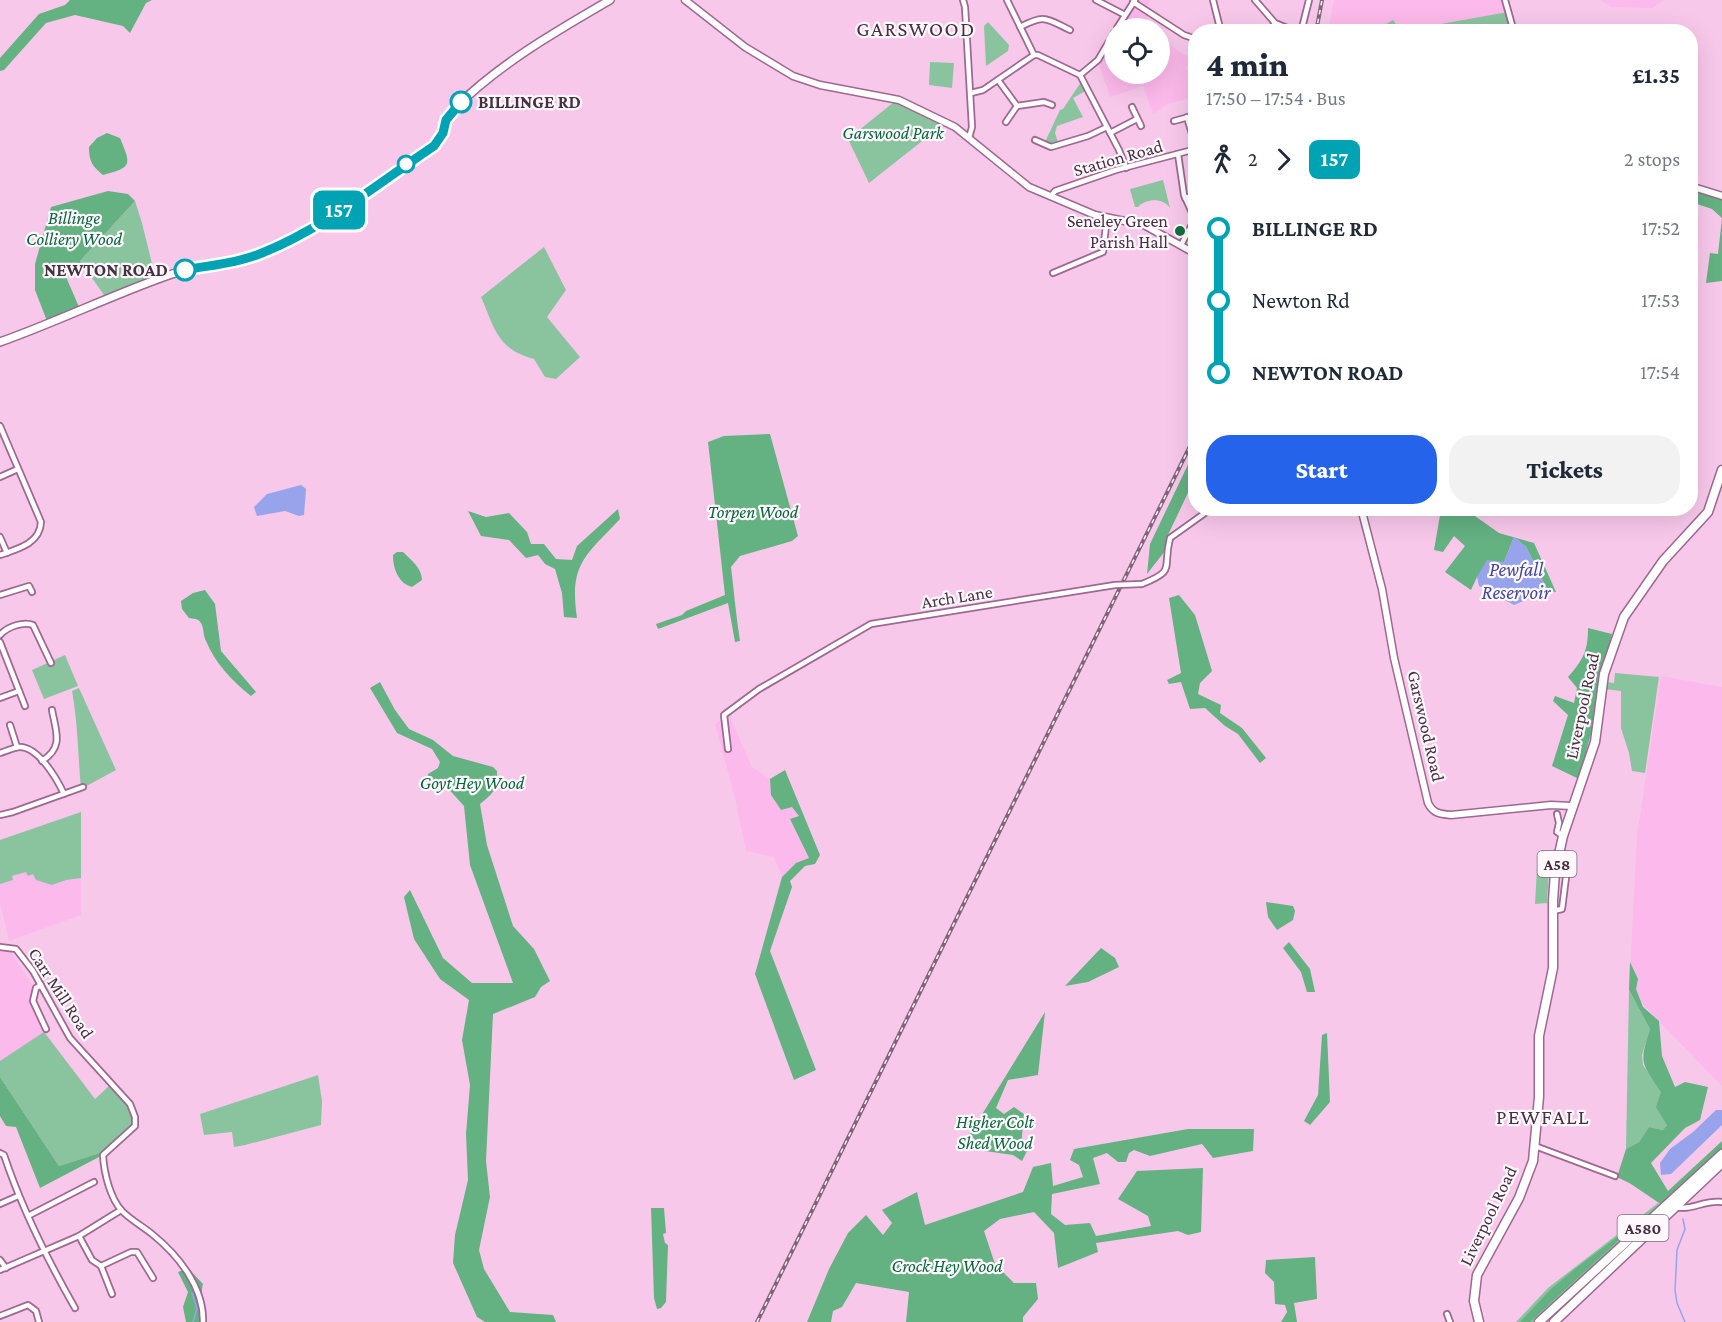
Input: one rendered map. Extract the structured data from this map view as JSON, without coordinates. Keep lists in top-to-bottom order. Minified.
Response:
{"streets":{"highway":["Liverpool Road","A58","A580"],"street":["Station Road","Arch Lane","Garswood Road","Carr Mill Road"]},"crossings":[["Liverpool Road","Garswood Road"]],"districts":["GARSWOOD","PEWFALL"],"water":["Pewfall Reservoir"],"parks":["Garswood Park","Billinge Colliery Wood","Torpen Wood","Goyt Hey Wood","Higher Colt Shed Wood","Crock Hey Wood"],"places":["BILLINGE RD","Seneley Green Parish Hall","NEWTON ROAD"],"lines":["bus line 157"],"page":{"on_map":"157","heading":["4 min","17:50 – 17:54 · Bus","£1.35"],"legs":["2","157","2 stops"],"list":[{"name":"BILLINGE RD","value":"17:52"},{"name":"Newton Rd","value":"17:53"},{"name":"NEWTON ROAD","value":"17:54"}],"buttons":["Start","Tickets"]}}
